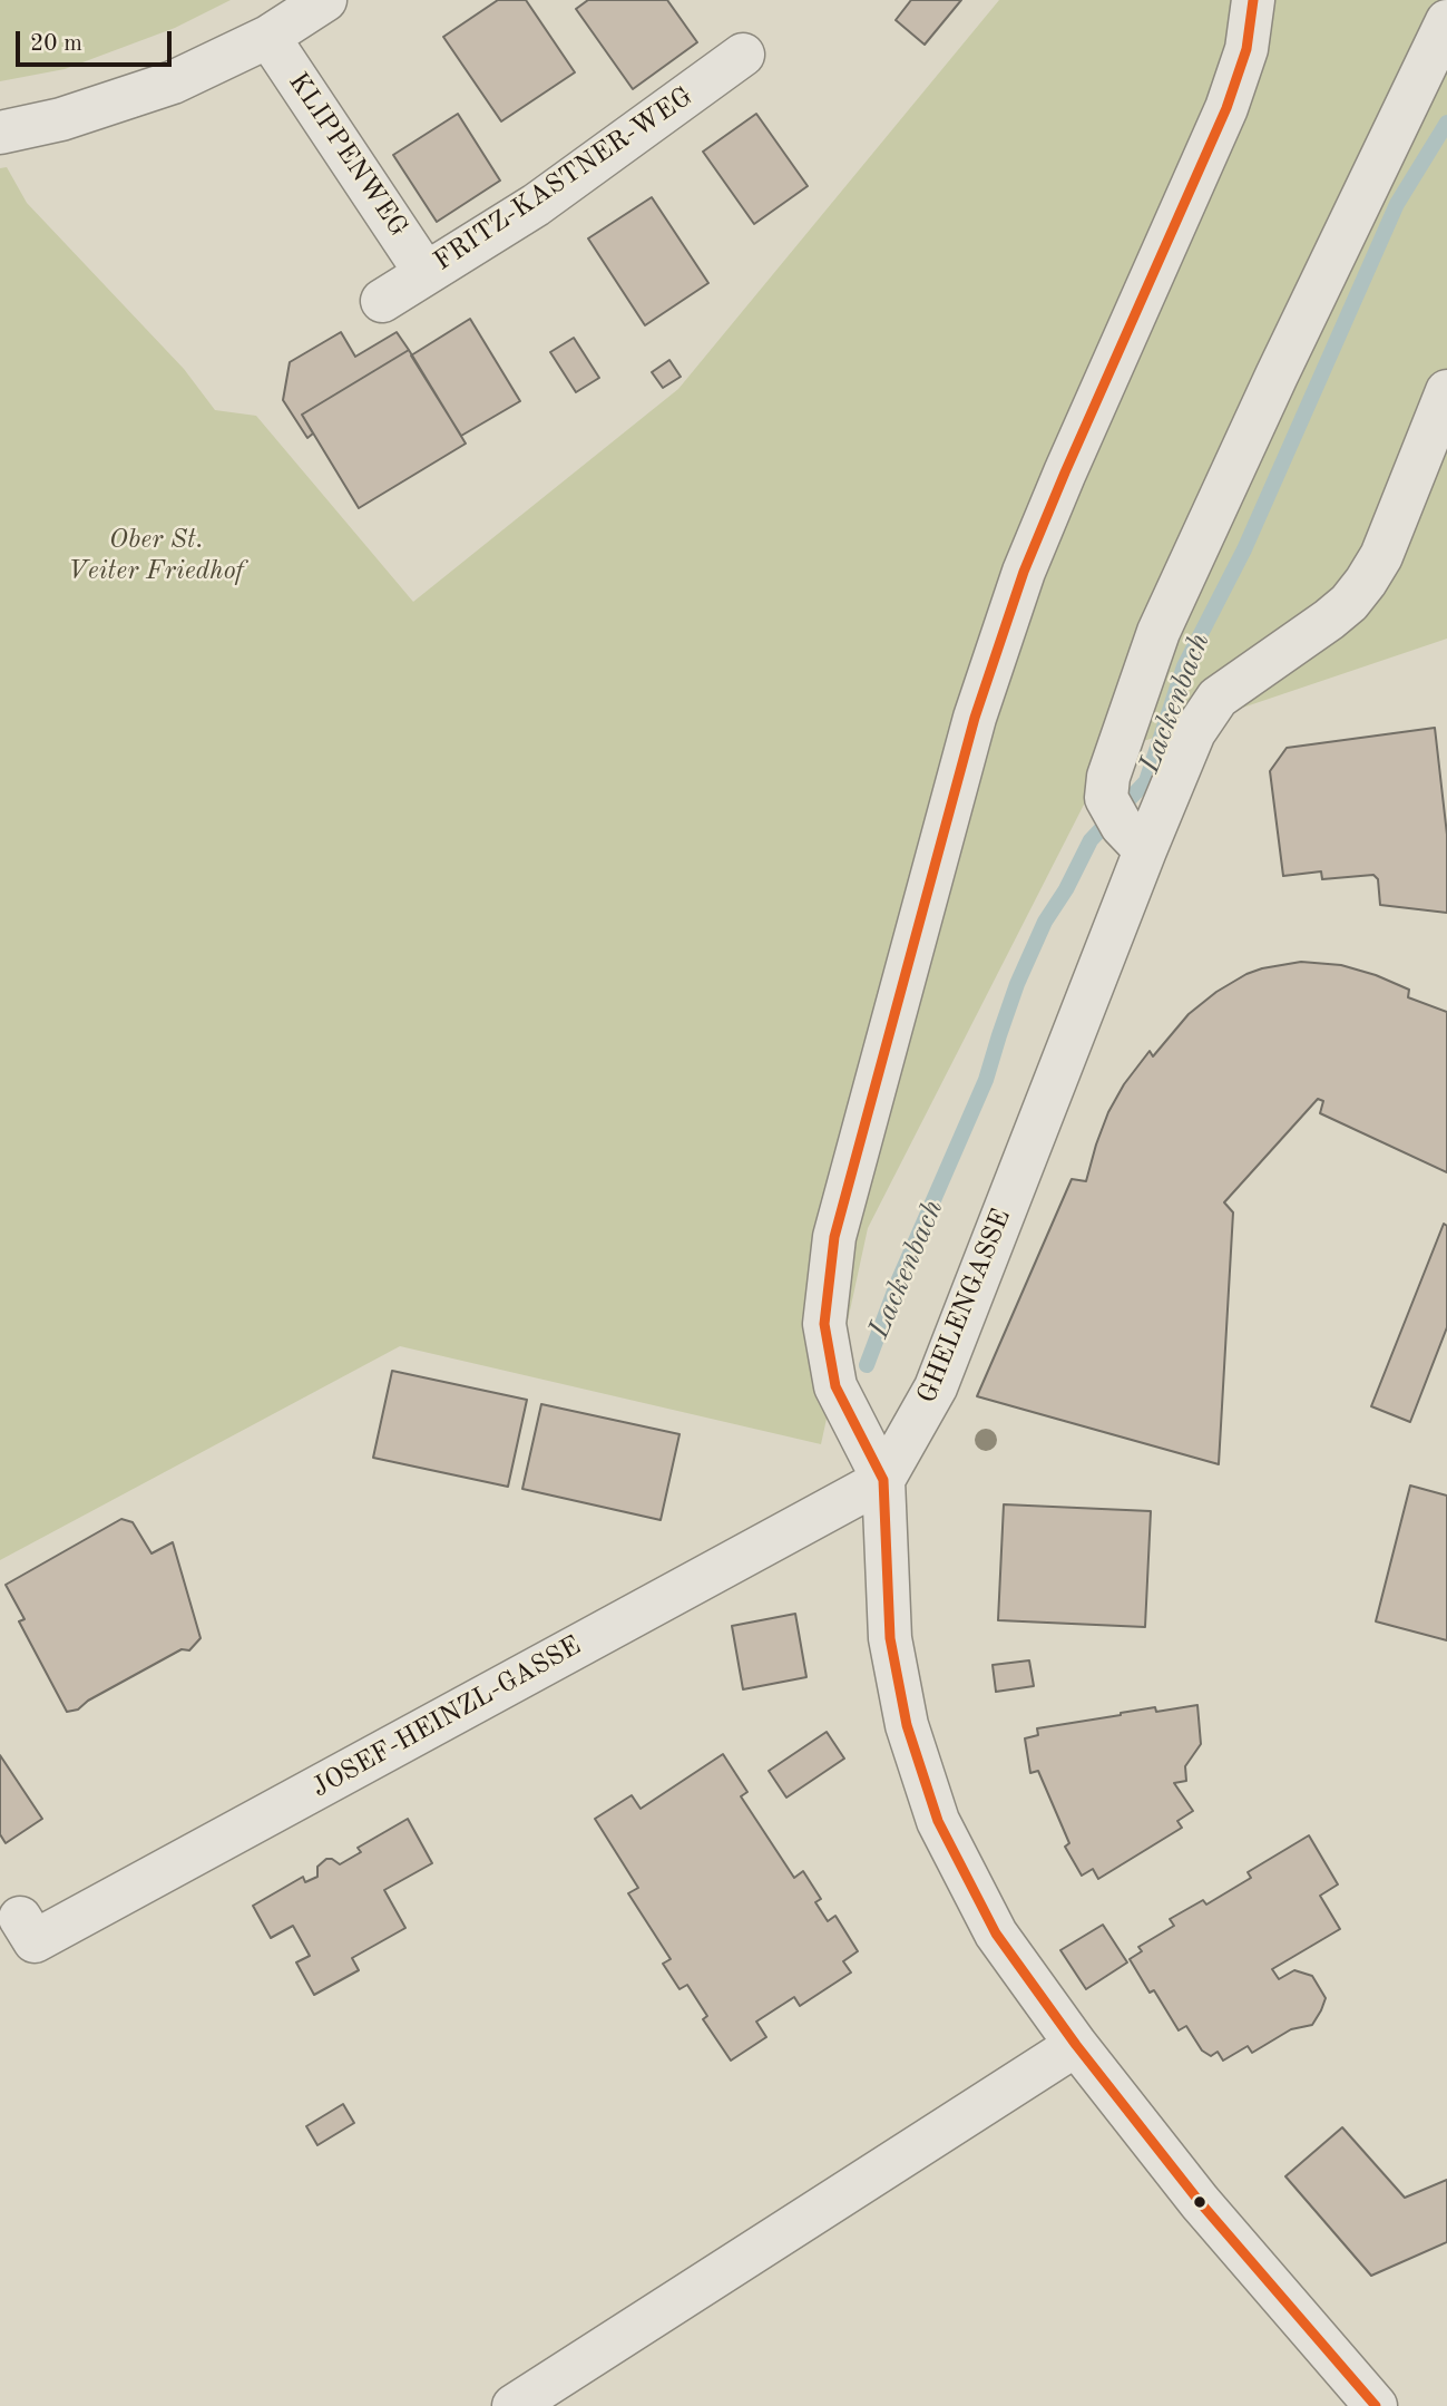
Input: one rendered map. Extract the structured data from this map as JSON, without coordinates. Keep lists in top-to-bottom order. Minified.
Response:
{"streets":{"street":["KLIPPENWEG","FRITZ-KASTNER-WEG","GHELENGASSE","JOSEF-HEINZL-GASSE"]},"crossings":[["KLIPPENWEG","FRITZ-KASTNER-WEG"],["GHELENGASSE","JOSEF-HEINZL-GASSE"]],"water":["Lackenbach"],"parks":["Ober St. Veiter Friedhof"],"scale_bar":"20 m"}
